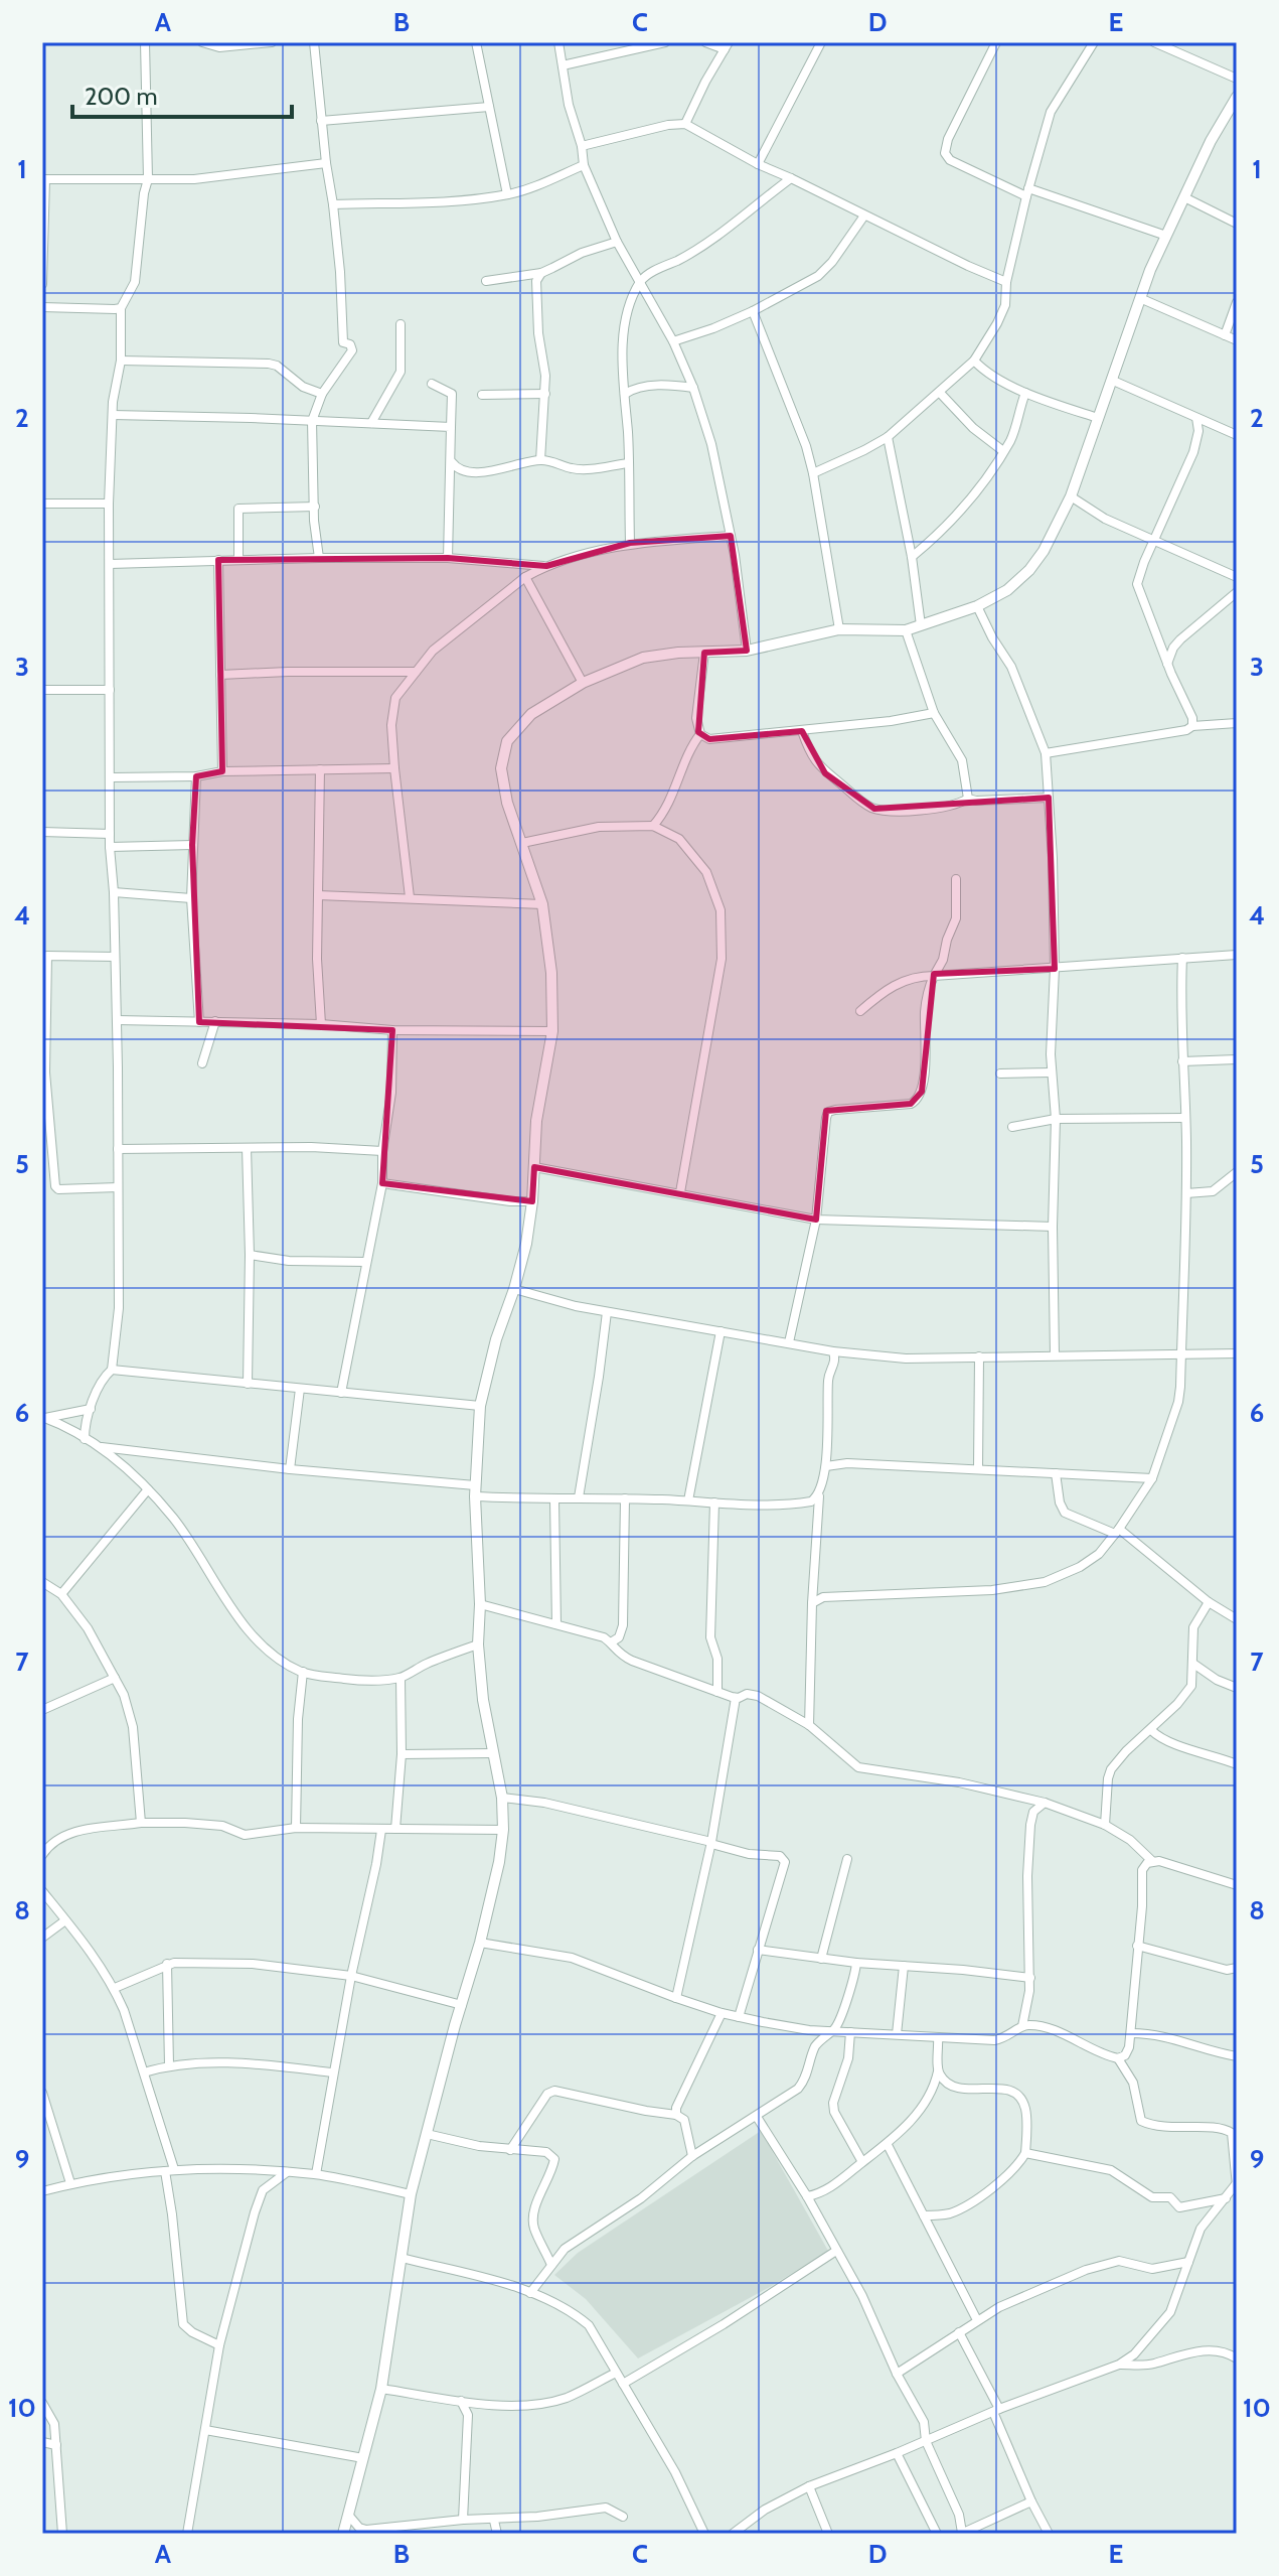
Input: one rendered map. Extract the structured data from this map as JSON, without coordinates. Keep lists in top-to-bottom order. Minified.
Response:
{"scale_bar":"200 m","grid":{"columns":["A","B","C","D","E"],"rows":["1","2","3","4","5","6","7","8","9","10"]}}
